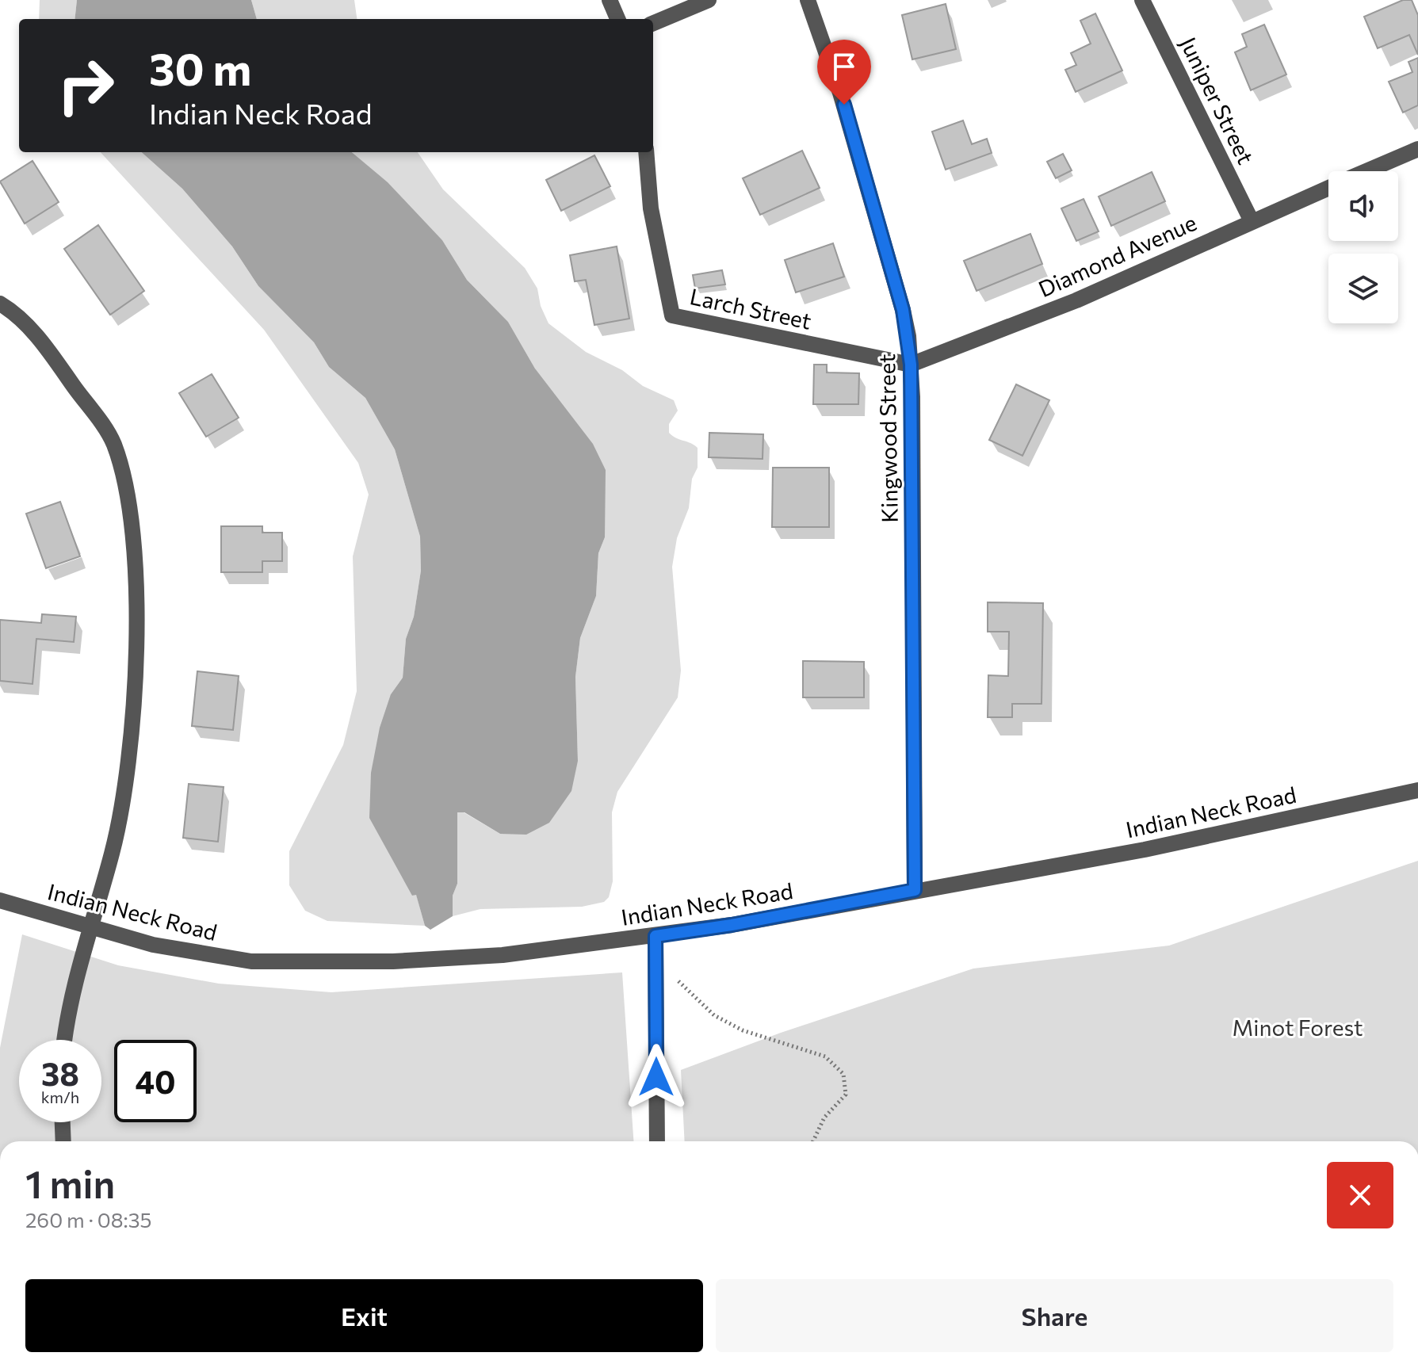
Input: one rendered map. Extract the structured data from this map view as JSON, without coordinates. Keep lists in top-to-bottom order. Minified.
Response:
{"streets":{"street":["Juniper Street","Diamond Avenue","Larch Street","Kingwood Street","Indian Neck Road"]},"crossings":[["Juniper Street","Diamond Avenue"],["Diamond Avenue","Larch Street"],["Diamond Avenue","Kingwood Street"],["Larch Street","Kingwood Street"],["Kingwood Street","Indian Neck Road"]],"parks":["Minot Forest"],"page":{"turn":["30 m","Indian Neck Road"],"speed":"38 km/h","limit":"40","heading":["1 min","260 m · 08:35"],"buttons":["Exit","Share"]}}
